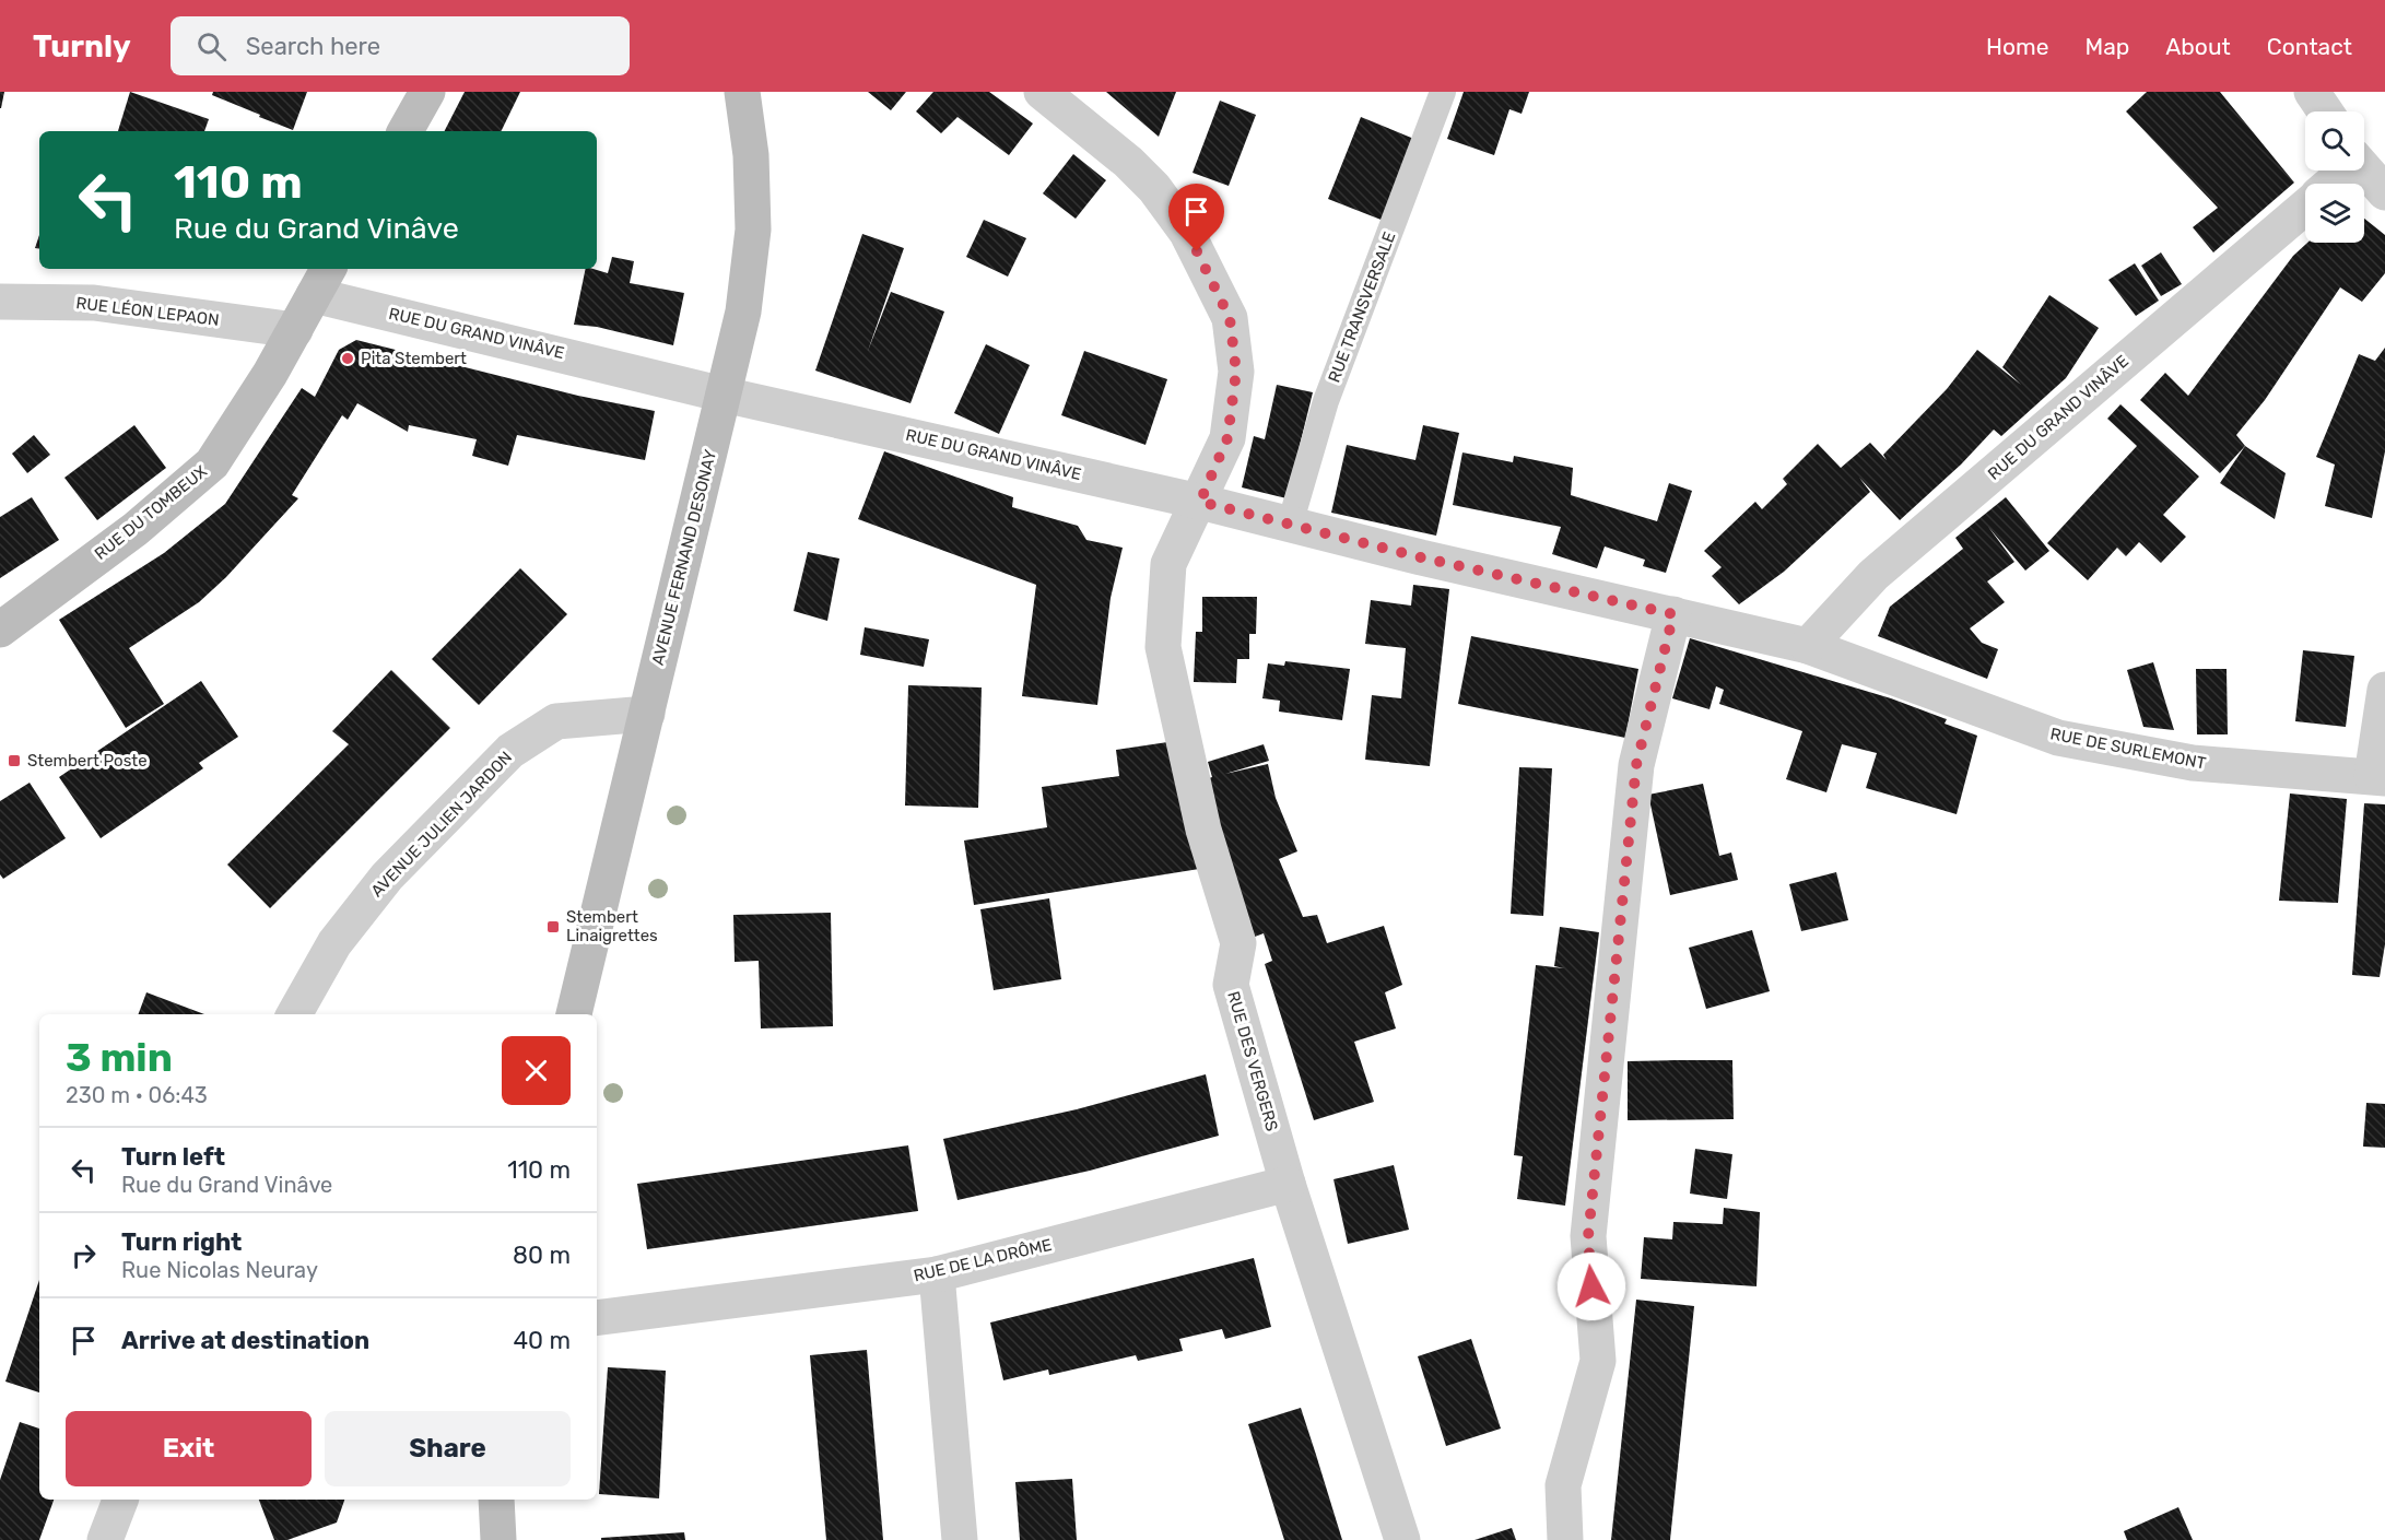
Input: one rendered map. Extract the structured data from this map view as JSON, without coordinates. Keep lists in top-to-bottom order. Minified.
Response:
{"streets":{"main road":["RUE DU TOMBEUX","AVENUE FERNAND DESONAY"],"street":["RUE LÉON LEPAON","RUE DU GRAND VINÂVE","RUE DE SURLEMONT","AVENUE JULIEN JARDON","RUE DES VERGERS","RUE DE LA DRÔME"],"lane":["RUE TRANSVERSALE"]},"crossings":[["RUE TRANSVERSALE","RUE DU GRAND VINÂVE"],["RUE LÉON LEPAON","RUE DU TOMBEUX"],["RUE DU GRAND VINÂVE","RUE DU TOMBEUX"],["RUE DU GRAND VINÂVE","AVENUE FERNAND DESONAY"],["RUE DU GRAND VINÂVE","RUE DE SURLEMONT"],["RUE DU GRAND VINÂVE","RUE DES VERGERS"],["AVENUE FERNAND DESONAY","AVENUE JULIEN JARDON"],["RUE DES VERGERS","RUE DE LA DRÔME"]],"places":{"other":["Pita Stembert"],"transit":["Stembert Poste","Stembert Linaigrettes"]},"page":{"header":"Turnly","search":"Search here","nav":["Home","Map","About","Contact"],"turn":["110 m","Rue du Grand Vinâve"],"heading":["3 min","230 m · 06:43"],"list":[{"name":"Turn left","note":"Rue du Grand Vinâve","value":"110 m"},{"name":"Turn right","note":"Rue Nicolas Neuray","value":"80 m"},{"name":"Arrive at destination","value":"40 m"}],"buttons":["Exit","Share"]}}
